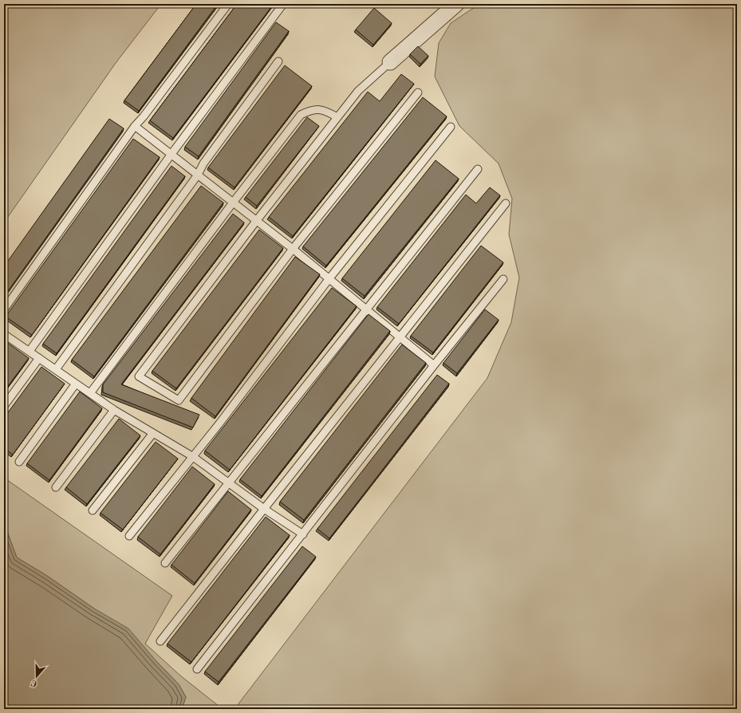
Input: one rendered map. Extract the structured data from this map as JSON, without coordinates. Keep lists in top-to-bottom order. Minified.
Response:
{"north":"bottom"}
